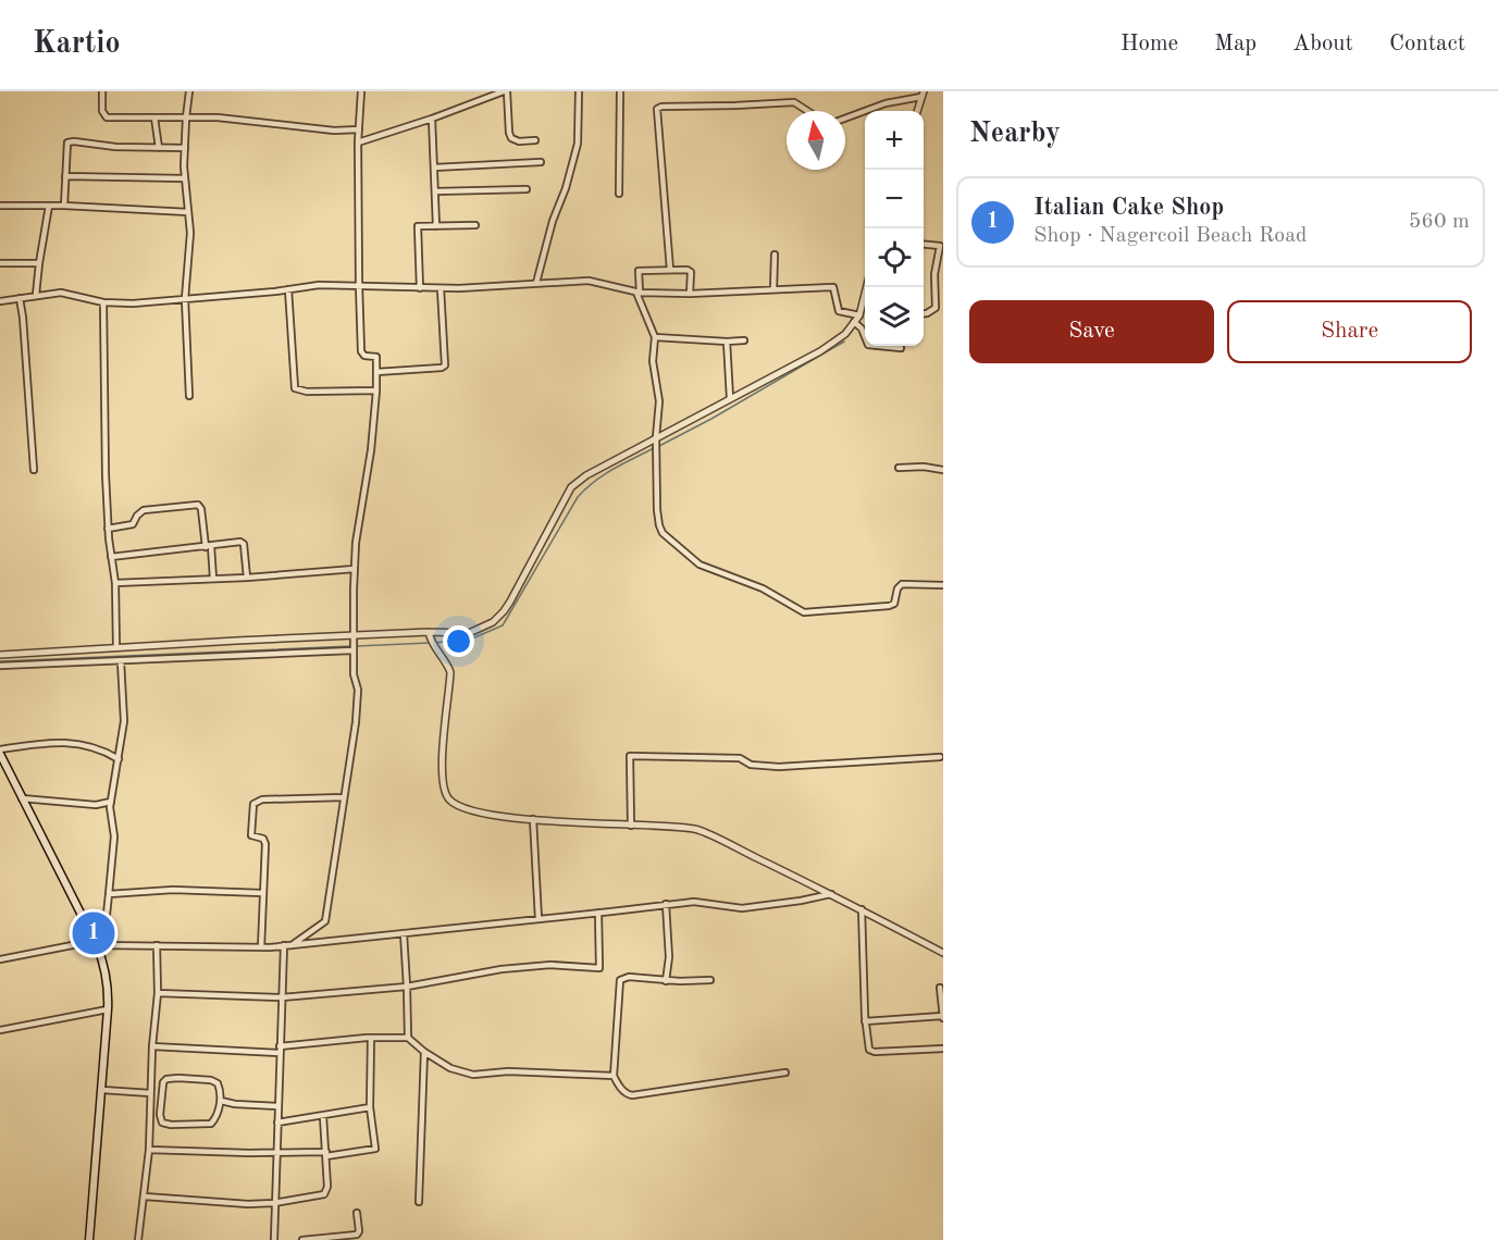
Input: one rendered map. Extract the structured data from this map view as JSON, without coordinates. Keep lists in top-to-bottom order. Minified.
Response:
{"north":"top","page":{"header":"Kartio","nav":["Home","Map","About","Contact"],"heading":"Nearby","map_buttons":["+","−"],"list":[{"mark":"1","name":"Italian Cake Shop","note":"Shop · Nagercoil Beach Road","value":"560 m"}],"buttons":["Save","Share"],"pins":"1"}}
